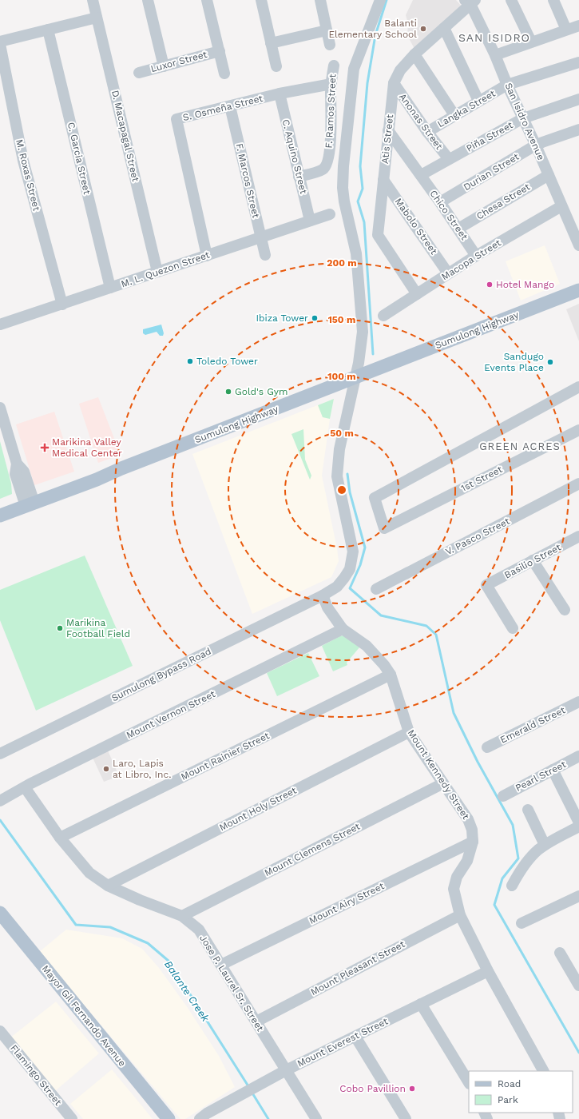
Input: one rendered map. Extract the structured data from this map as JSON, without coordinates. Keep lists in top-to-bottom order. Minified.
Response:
{"streets":{"main road":["Sumulong Highway","Mayor Gil Fernando Avenue"],"street":["Luxor Street","S. Osmeña Street","Langka Street","F. Ramos Street","Anonas Street","San Isidro Avenue","D. Macapagal Street","Piña Street","Atis Street","C. Aquino Street","C. Garcia Street","Durian Street","M. Roxas Street","F. Marcos Street","Chesa Street","Chico Street","Mabolo Street","Macopa Street","M. L. Quezon Street","1st Street","V. Pasco Street","Basilio Street","Sumulong Bypass Road","Mount Vernon Street","Emerald Street","Mount Rainier Street","Mount Kennedy Street","Pearl Street","Mount Holy Street","Mount Clemens Street","Mount Airy Street","Mount Pleasant Street","Jose P. Laurel Sr. Street","Mount Everest Street","Flamingo Street"]},"crossings":[["S. Osmeña Street","F. Ramos Street"],["S. Osmeña Street","C. Aquino Street"],["S. Osmeña Street","F. Marcos Street"],["S. Osmeña Street","M. L. Quezon Street"],["Langka Street","Anonas Street"],["Langka Street","San Isidro Avenue"],["F. Ramos Street","C. Aquino Street"],["Anonas Street","Piña Street"],["Anonas Street","Atis Street"],["San Isidro Avenue","Piña Street"],["San Isidro Avenue","Atis Street"],["San Isidro Avenue","Durian Street"],["San Isidro Avenue","Chesa Street"],["San Isidro Avenue","Macopa Street"],["D. Macapagal Street","M. L. Quezon Street"],["Piña Street","Chico Street"],["Atis Street","Chico Street"],["Atis Street","Mabolo Street"],["Atis Street","Macopa Street"],["C. Aquino Street","M. L. Quezon Street"],["C. Garcia Street","M. L. Quezon Street"],["Durian Street","Chico Street"],["M. Roxas Street","M. L. Quezon Street"],["F. Marcos Street","M. L. Quezon Street"],["Chesa Street","Chico Street"],["Chico Street","Macopa Street"],["Mabolo Street","Macopa Street"],["Sumulong Highway","Sumulong Bypass Road"],["Sumulong Bypass Road","Mount Kennedy Street"],["Mount Vernon Street","Mount Kennedy Street"],["Mount Vernon Street","Jose P. Laurel Sr. Street"],["Mount Rainier Street","Mount Kennedy Street"],["Mount Rainier Street","Jose P. Laurel Sr. Street"],["Mount Kennedy Street","Mount Holy Street"],["Mount Kennedy Street","Mount Clemens Street"],["Mount Kennedy Street","Mount Airy Street"],["Mount Kennedy Street","Mount Pleasant Street"],["Mount Kennedy Street","Mount Everest Street"],["Mount Holy Street","Jose P. Laurel Sr. Street"],["Mount Clemens Street","Jose P. Laurel Sr. Street"],["Mount Airy Street","Jose P. Laurel Sr. Street"],["Mount Pleasant Street","Jose P. Laurel Sr. Street"],["Jose P. Laurel Sr. Street","Mount Everest Street"]],"districts":["SAN ISIDRO","GREEN ACRES"],"water":["Balante Creek"],"places":{"other":["Balanti Elementary School","Hotel Mango","Ibiza Tower","Toledo Tower","Sandugo Events Place","Gold's Gym","Marikina Football Field","Laro, Lapis at Libro, Inc.","Cobo Pavillion"],"health":["Marikina Valley Medical Center"]},"legend":["Road","Park"],"rings":["200 m","150 m","100 m","50 m"]}
